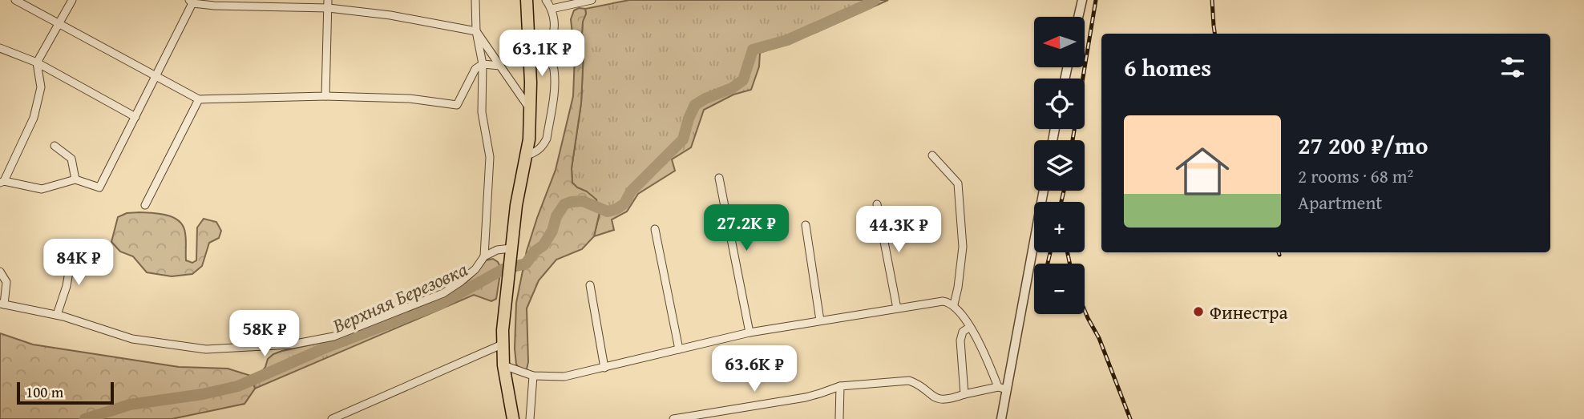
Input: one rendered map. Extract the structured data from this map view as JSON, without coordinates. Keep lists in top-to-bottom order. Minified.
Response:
{"water":["Верхняя Березовка"],"places":["Финестра"],"scale_bar":"100 m","north":"left","page":{"map_buttons":["+","−"],"price":["63.1K ₽","27.2K ₽","44.3K ₽","84K ₽","58K ₽","63.6K ₽"],"heading":"6 homes","list":[{"name":"27 200 ₽/mo","note":"2 rooms · 68 m² · Apartment"}],"scale":"100 m"}}
